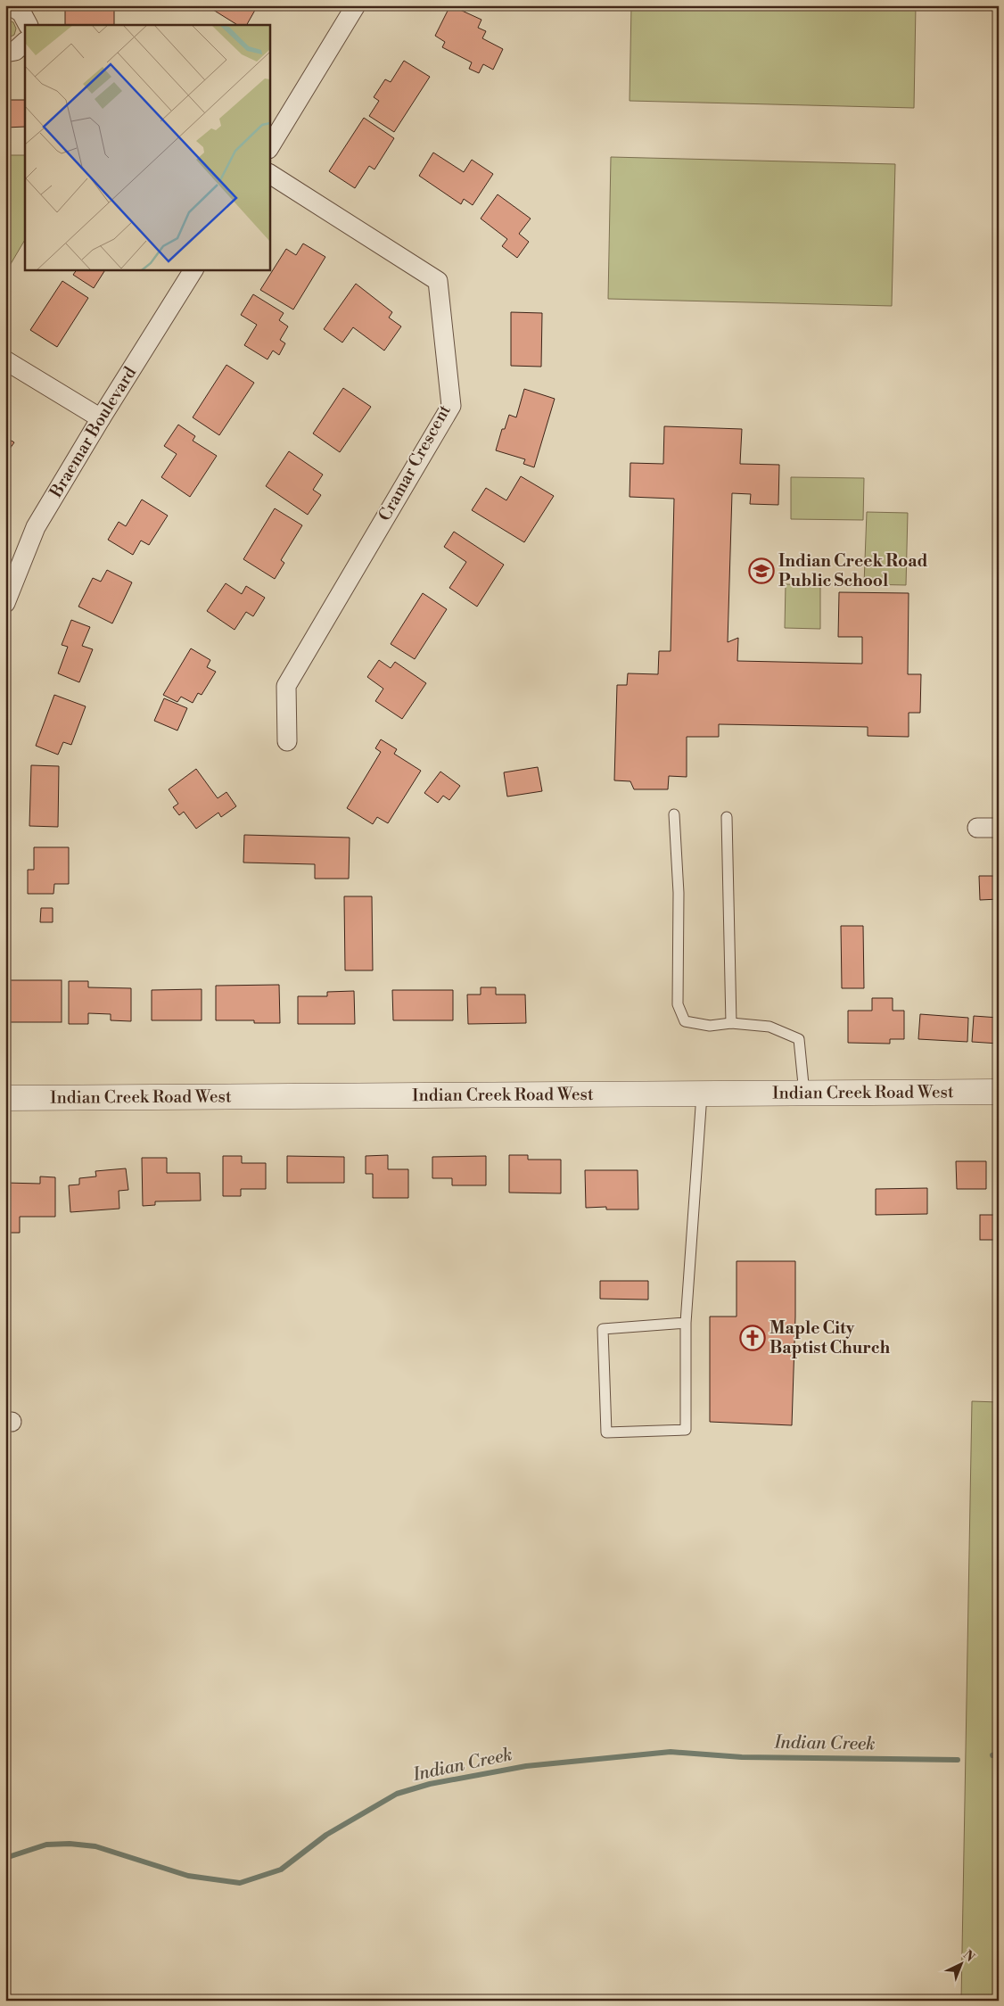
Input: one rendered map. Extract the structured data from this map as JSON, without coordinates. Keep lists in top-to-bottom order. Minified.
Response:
{"streets":{"street":["Braemar Boulevard","Cramar Crescent","Indian Creek Road West"]},"water":["Indian Creek"],"places":{"school or university":["Indian Creek Road Public School"],"church":["Maple City Baptist Church"]},"north":"top right"}
